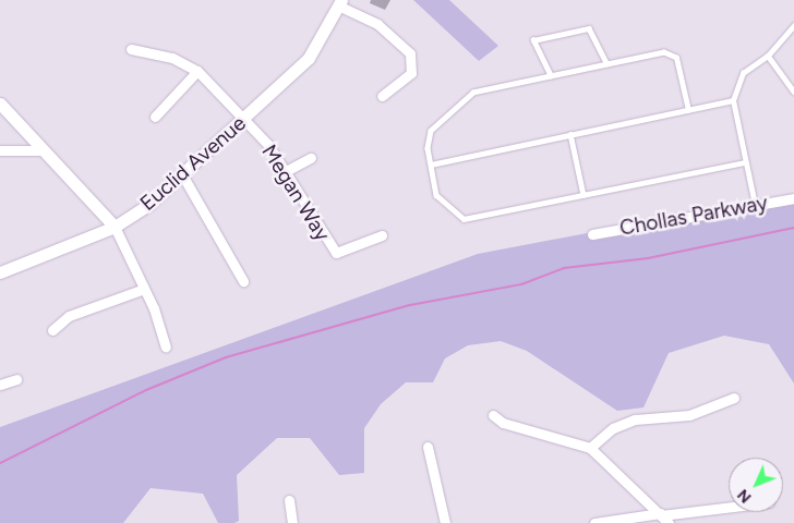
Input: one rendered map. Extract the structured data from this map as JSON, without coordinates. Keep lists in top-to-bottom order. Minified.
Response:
{"streets":{"main road":["Euclid Avenue"],"street":["Megan Way","Chollas Parkway"]},"crossings":[["Euclid Avenue","Megan Way"]],"north":"bottom left"}
